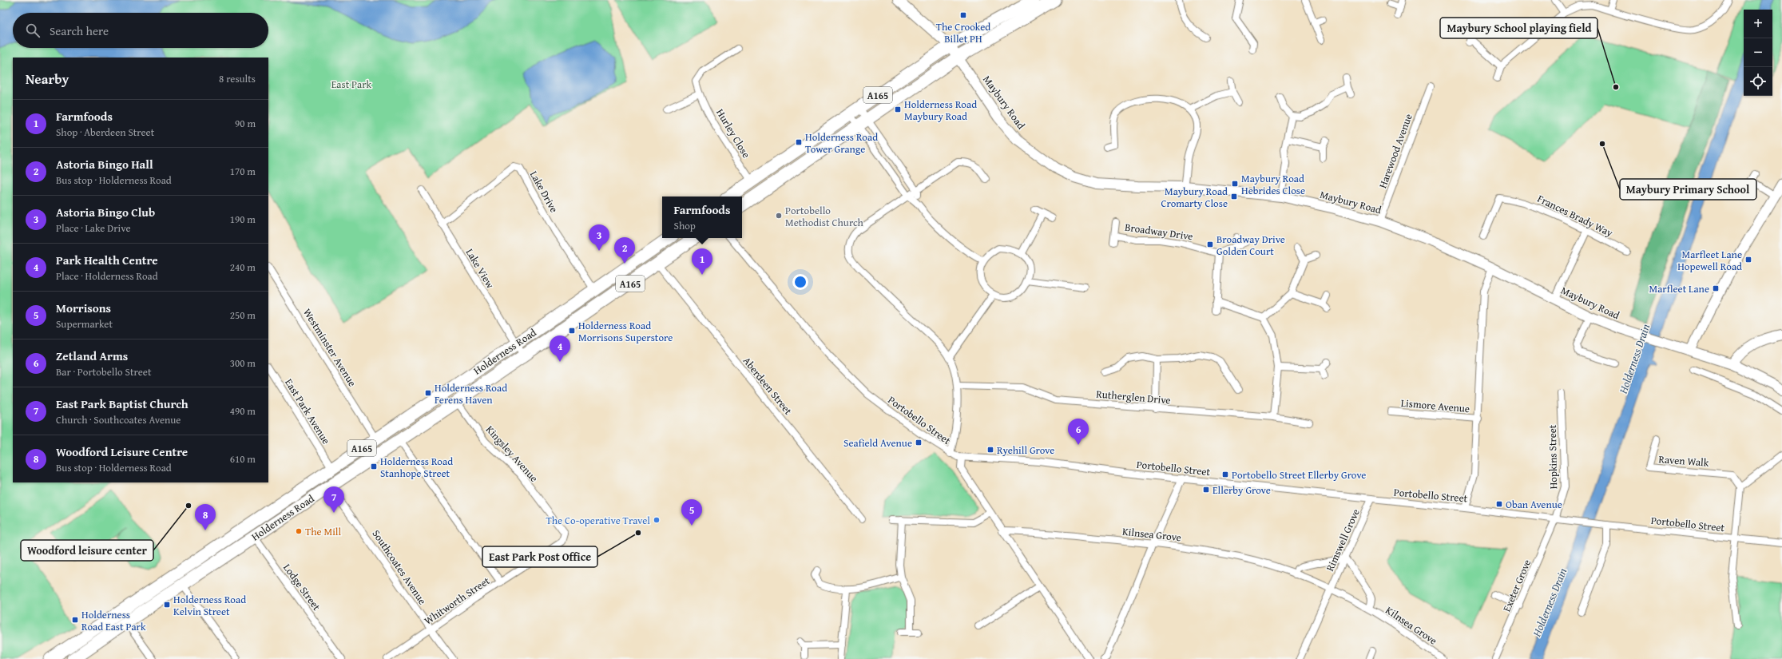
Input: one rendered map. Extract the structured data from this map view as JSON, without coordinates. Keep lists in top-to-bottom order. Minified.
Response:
{"streets":{"highway":["A165","Holderness Road"],"street":["Maybury Road","Hurley Close","Harewood Avenue","Lake Drive","Frances Brady Way","Broadway Drive","Lake View","Westminster Avenue","Aberdeen Street","Rutherglen Drive","Lismore Avenue","East Park Avenue","Portobello Street","Kingsley Avenue","Hopkins Street","Raven Walk","Kilnsea Grove","Rimswell Grove","Southcoates Avenue","Exeter Grove","Lodge Street","Whitworth Street"]},"crossings":[["A165","Maybury Road"],["A165","Hurley Close"],["Maybury Road","Harewood Avenue"],["Lake Drive","Lake View"],["Lake Drive","Holderness Road"],["Lake View","Holderness Road"],["Westminster Avenue","Holderness Road"],["Holderness Road","Aberdeen Street"],["Holderness Road","East Park Avenue"],["Holderness Road","Kingsley Avenue"],["Holderness Road","Southcoates Avenue"],["Holderness Road","Lodge Street"],["Portobello Street","Hopkins Street"],["Portobello Street","Rimswell Grove"],["Portobello Street","Exeter Grove"],["Kingsley Avenue","Whitworth Street"],["Hopkins Street","Exeter Grove"],["Kilnsea Grove","Rimswell Grove"],["Southcoates Avenue","Whitworth Street"]],"water":["Holderness Drain"],"parks":["East Park"],"places":{"transit":["The Crooked Billet PH","Holderness Road Maybury Road","Holderness Road Tower Grange","Maybury Road Hebrides Close","Maybury Road Cromarty Close","Broadway Drive Golden Court","Marfleet Lane Hopewell Road","Marfleet Lane","Holderness Road Morrisons Superstore","Holderness Road Ferens Haven","Seafield Avenue","Ryehill Grove","Holderness Road Stanhope Street","Portobello Street Ellerby Grove","Ellerby Grove","Oban Avenue","Holderness Road Kelvin Street","Holderness Road East Park"],"other":["Maybury School playing field","Maybury Primary School","Portobello Methodist Church","Woodford leisure center","The Co-operative Travel","The Mill","East Park Post Office"]},"page":{"map_buttons":["+","−"],"search":"Search here","heading":["Nearby","8 results"],"list":[{"mark":"1","name":"Farmfoods","note":"Shop · Aberdeen Street","value":"90 m"},{"mark":"2","name":"Astoria Bingo Hall","note":"Bus stop · Holderness Road","value":"170 m"},{"mark":"3","name":"Astoria Bingo Club","note":"Place · Lake Drive","value":"190 m"},{"mark":"4","name":"Park Health Centre","note":"Place · Holderness Road","value":"240 m"},{"mark":"5","name":"Morrisons","note":"Supermarket","value":"250 m"},{"mark":"6","name":"Zetland Arms","note":"Bar · Portobello Street","value":"300 m"},{"mark":"7","name":"East Park Baptist Church","note":"Church · Southcoates Avenue","value":"490 m"},{"mark":"8","name":"Woodford Leisure Centre","note":"Bus stop · Holderness Road","value":"610 m"}],"popup":["Farmfoods","Shop"],"pins":["3","2","1","4","6","7","5","8"]}}
